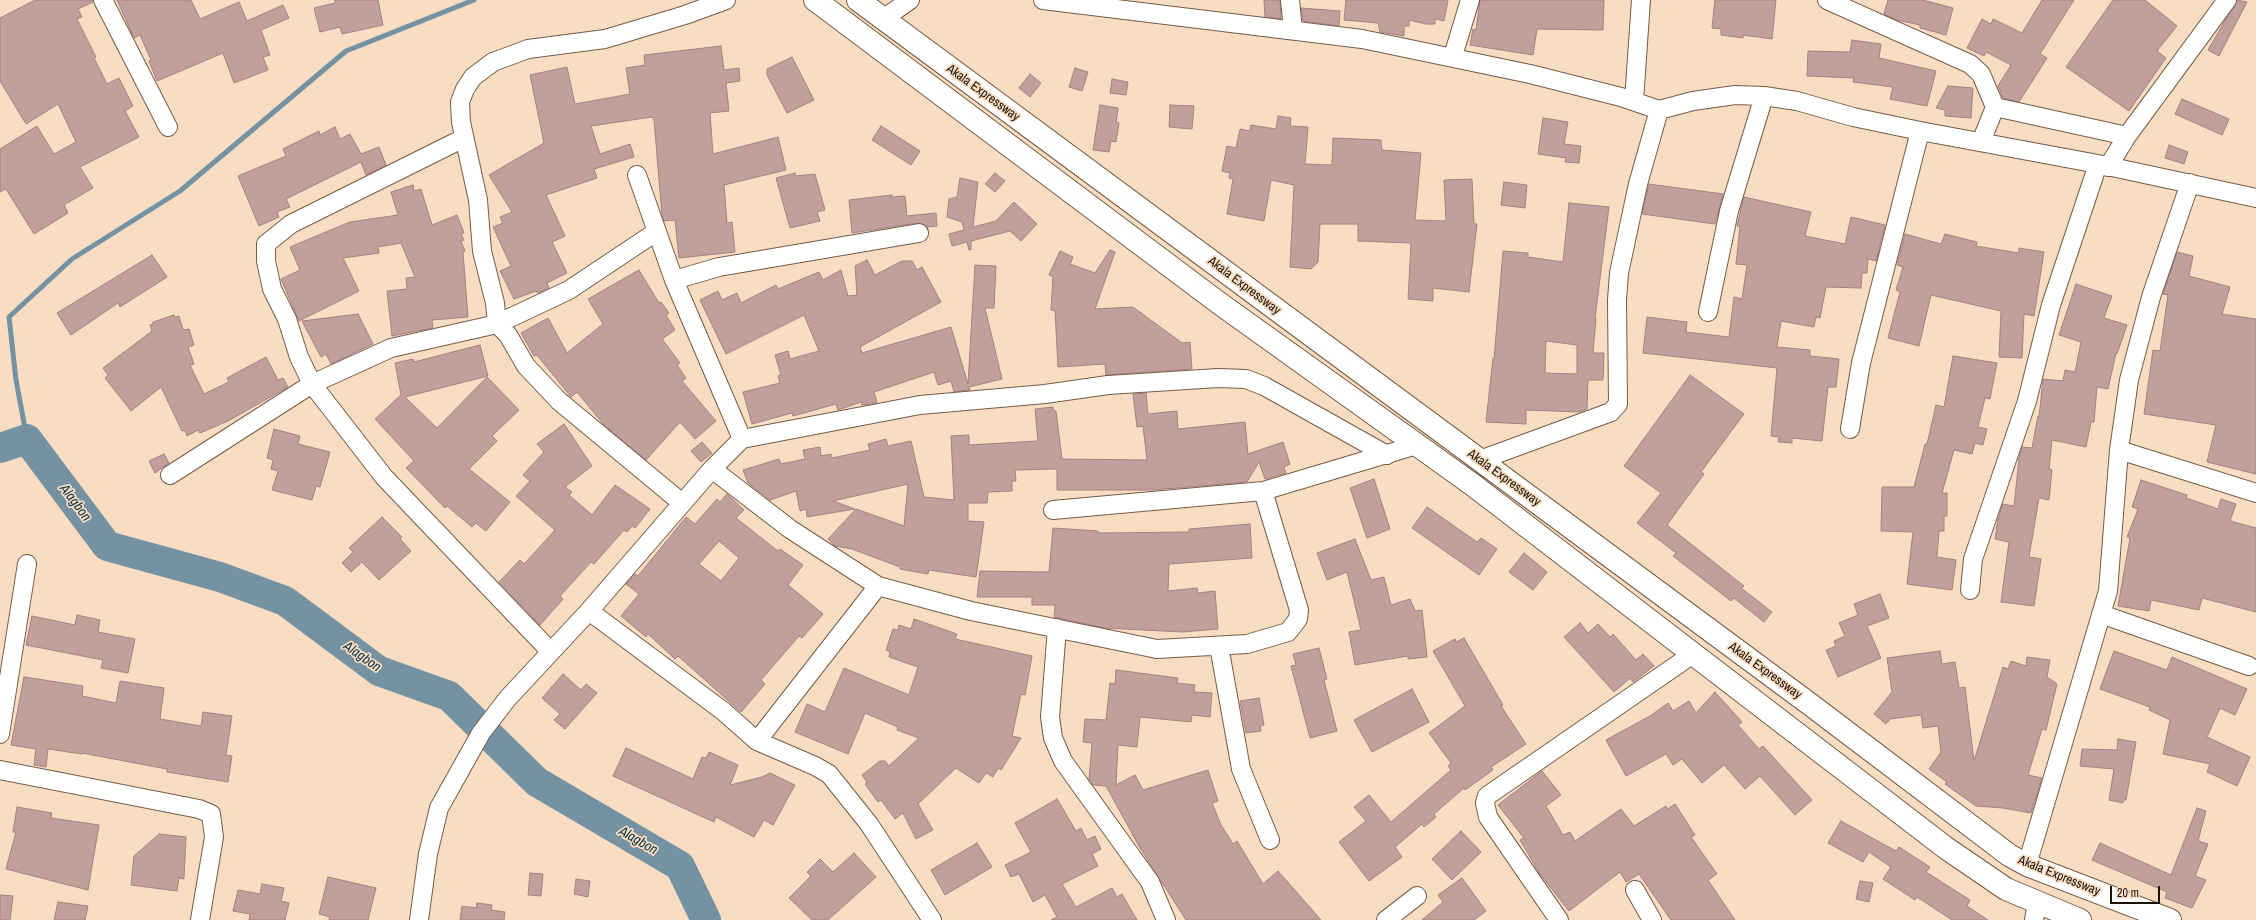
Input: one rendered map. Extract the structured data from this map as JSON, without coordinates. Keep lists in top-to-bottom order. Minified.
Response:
{"streets":{"main road":["Akala Expressway"]},"water":["Alagbon"],"scale_bar":"20 m"}
